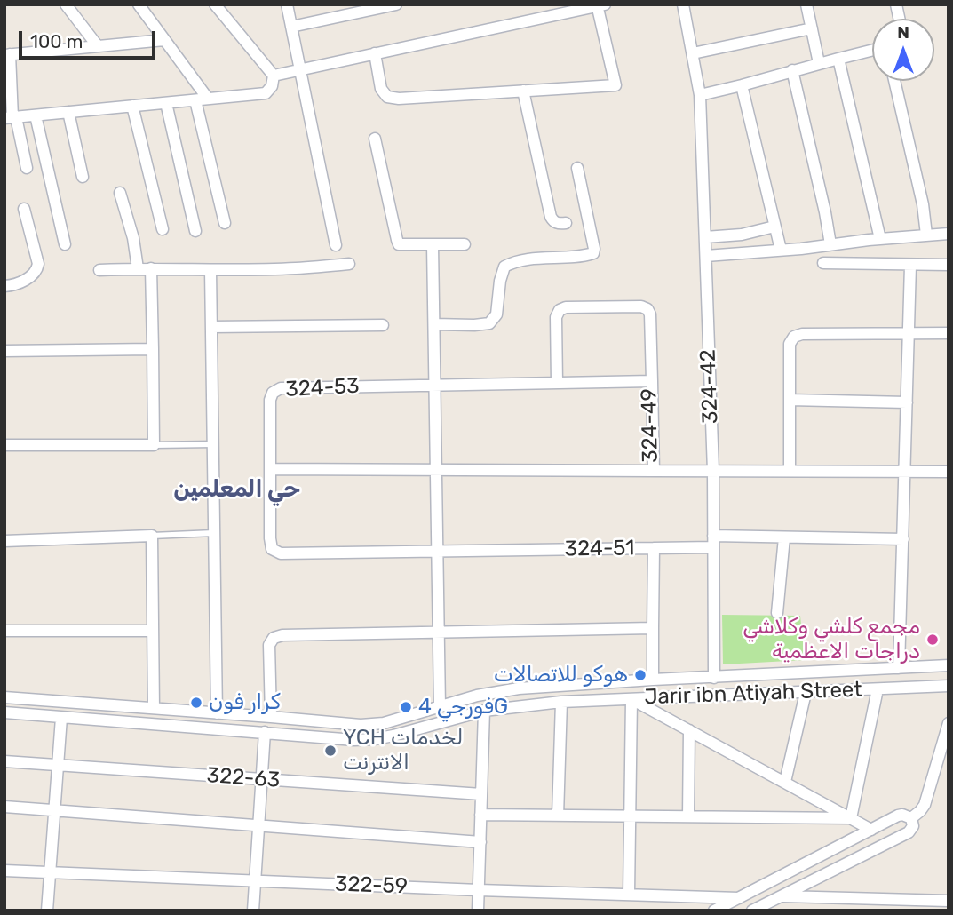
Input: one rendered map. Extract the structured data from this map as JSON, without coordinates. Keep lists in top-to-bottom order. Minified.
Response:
{"streets":{"street":["324-42","324-53","324-49","324-51","Jarir ibn Atiyah Street","322-63","322-59"]},"crossings":[["324-42","Jarir ibn Atiyah Street"],["324-53","324-49"],["324-53","324-51"],["324-51","Jarir ibn Atiyah Street"]],"districts":["حي المعلمين"],"places":["مجمع كلشي وكلاشي دراجات الاعظمية","هوكو للاتصالات","كرار فون","فورجي 4G","YCH لخدمات الانترنت"],"scale_bar":"100 m","north":"top"}
